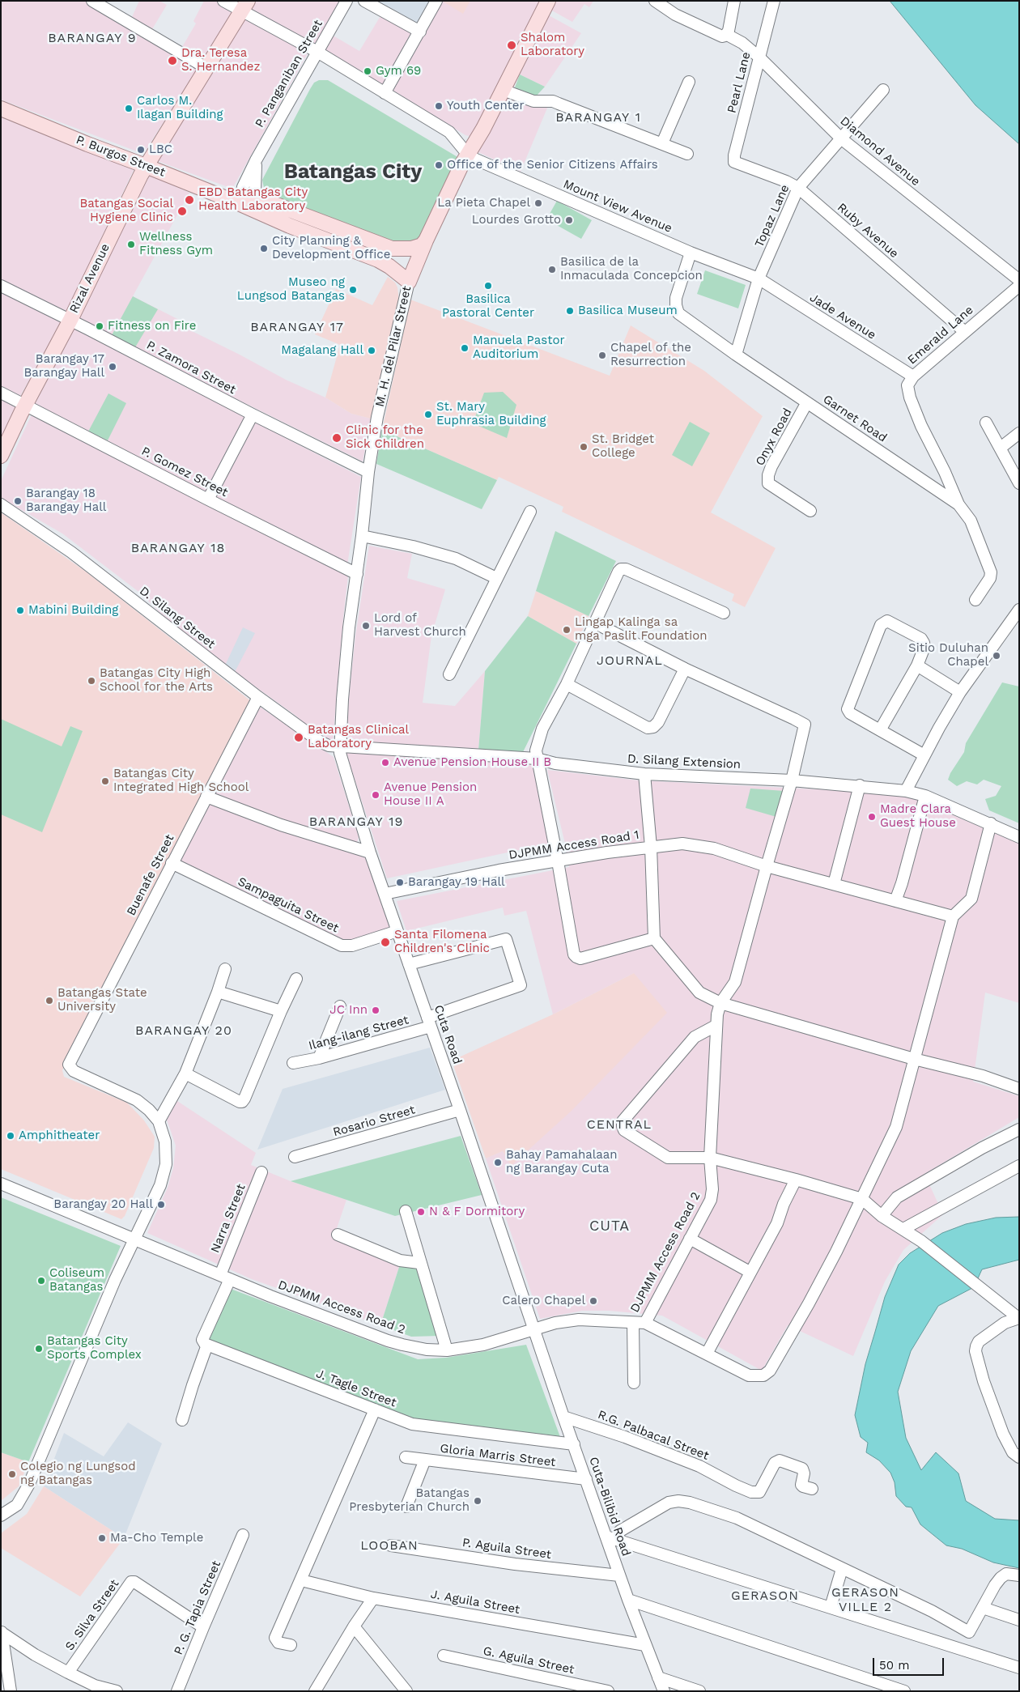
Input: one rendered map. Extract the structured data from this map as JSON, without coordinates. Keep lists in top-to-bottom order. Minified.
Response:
{"streets":{"main road":["P. Burgos Street","Rizal Avenue","M. H. del Pilar Street"],"street":["P. Panganiban Street","Pearl Lane","Diamond Avenue","Mount View Avenue","Topaz Lane","Ruby Avenue","Jade Avenue","Emerald Lane","P. Zamora Street","Garnet Road","Onyx Road","P. Gomez Street","D. Silang Street","D. Silang Extension","DJPMM Access Road 1","Buenafe Street","Sampaguita Street","Ilang-ilang Street","Cuta Road","Rosario Street","Narra Street","DJPMM Access Road 2","J. Tagle Street","R.G. Palbacal Street","Gloria Marris Street","Cuta-Bilibid Road","P. Aguila Street","J. Aguila Street","P. G. Tapia Street","S. Silva Street","G. Aguila Street"]},"crossings":[["P. Panganiban Street","P. Burgos Street"],["Pearl Lane","Diamond Avenue"],["Pearl Lane","Ruby Avenue"],["Diamond Avenue","Topaz Lane"],["P. Burgos Street","Rizal Avenue"],["P. Burgos Street","M. H. del Pilar Street"],["Mount View Avenue","Topaz Lane"],["Mount View Avenue","Jade Avenue"],["Mount View Avenue","M. H. del Pilar Street"],["Mount View Avenue","Garnet Road"],["Topaz Lane","Ruby Avenue"],["Topaz Lane","Jade Avenue"],["Topaz Lane","Garnet Road"],["Ruby Avenue","Emerald Lane"],["Rizal Avenue","P. Zamora Street"],["Rizal Avenue","P. Gomez Street"],["Jade Avenue","Emerald Lane"],["Emerald Lane","Garnet Road"],["M. H. del Pilar Street","P. Zamora Street"],["M. H. del Pilar Street","P. Gomez Street"],["M. H. del Pilar Street","D. Silang Street"],["M. H. del Pilar Street","D. Silang Extension"],["M. H. del Pilar Street","Cuta Road"],["Garnet Road","Onyx Road"],["D. Silang Street","D. Silang Extension"],["D. Silang Street","Buenafe Street"],["D. Silang Street","Cuta Road"],["D. Silang Extension","Cuta Road"],["D. Silang Extension","DJPMM Access Road 2"],["DJPMM Access Road 1","Cuta Road"],["DJPMM Access Road 1","DJPMM Access Road 2"],["Buenafe Street","Sampaguita Street"],["Sampaguita Street","Cuta Road"],["Ilang-ilang Street","Cuta Road"],["Cuta Road","Rosario Street"],["Cuta Road","DJPMM Access Road 2"],["Cuta Road","Cuta-Bilibid Road"],["Narra Street","DJPMM Access Road 2"],["DJPMM Access Road 2","Cuta-Bilibid Road"],["J. Tagle Street","Cuta-Bilibid Road"],["R.G. Palbacal Street","Cuta-Bilibid Road"],["Gloria Marris Street","Cuta-Bilibid Road"],["Cuta-Bilibid Road","P. Aguila Street"],["Cuta-Bilibid Road","J. Aguila Street"],["P. G. Tapia Street","S. Silva Street"]],"districts":["BARANGAY 9","BARANGAY 1","Batangas City","BARANGAY 17","BARANGAY 18","JOURNAL","BARANGAY 19","BARANGAY 20","CENTRAL","CUTA","LOOBAN","GERASON VILLE 2","GERASON"],"places":["Shalom Laboratory","Dra. Teresa S. Hernandez","Gym 69","Youth Center","Carlos M. Ilagan Building","LBC","Office of the Senior Citizens Affairs","EBD Batangas City Health Laboratory","La Pieta Chapel","Batangas Social Hygiene Clinic","Lourdes Grotto","Wellness Fitness Gym","City Planning & Development Office","Basilica de la Inmaculada Concepcion","Basilica Pastoral Center","Museo ng Lungsod Batangas","Basilica Museum","Fitness on Fire","Manuela Pastor Auditorium","Magalang Hall","Chapel of the Resurrection","Barangay 17 Barangay Hall","St. Mary Euphrasia Building","Clinic for the Sick Children","St. Bridget College","Barangay 18 Barangay Hall","Mabini Building","Lord of Harvest Church","Lingap Kalinga sa mga Paslit Foundation","Sitio Duluhan Chapel","Batangas City High School for the Arts","Batangas Clinical Laboratory","Avenue Pension House II B","Batangas City Integrated High School","Avenue Pension House II A","Madre Clara Guest House","Barangay 19 Hall","Santa Filomena Children's Clinic","Batangas State University","JC Inn","Amphitheater","Bahay Pamahalaan ng Barangay Cuta","Barangay 20 Hall","N & F Dormitory","Coliseum Batangas","Calero Chapel","Batangas City Sports Complex","Colegio ng Lungsod ng Batangas","Batangas Presbyterian Church","Ma-Cho Temple"],"scale_bar":"50 m"}
